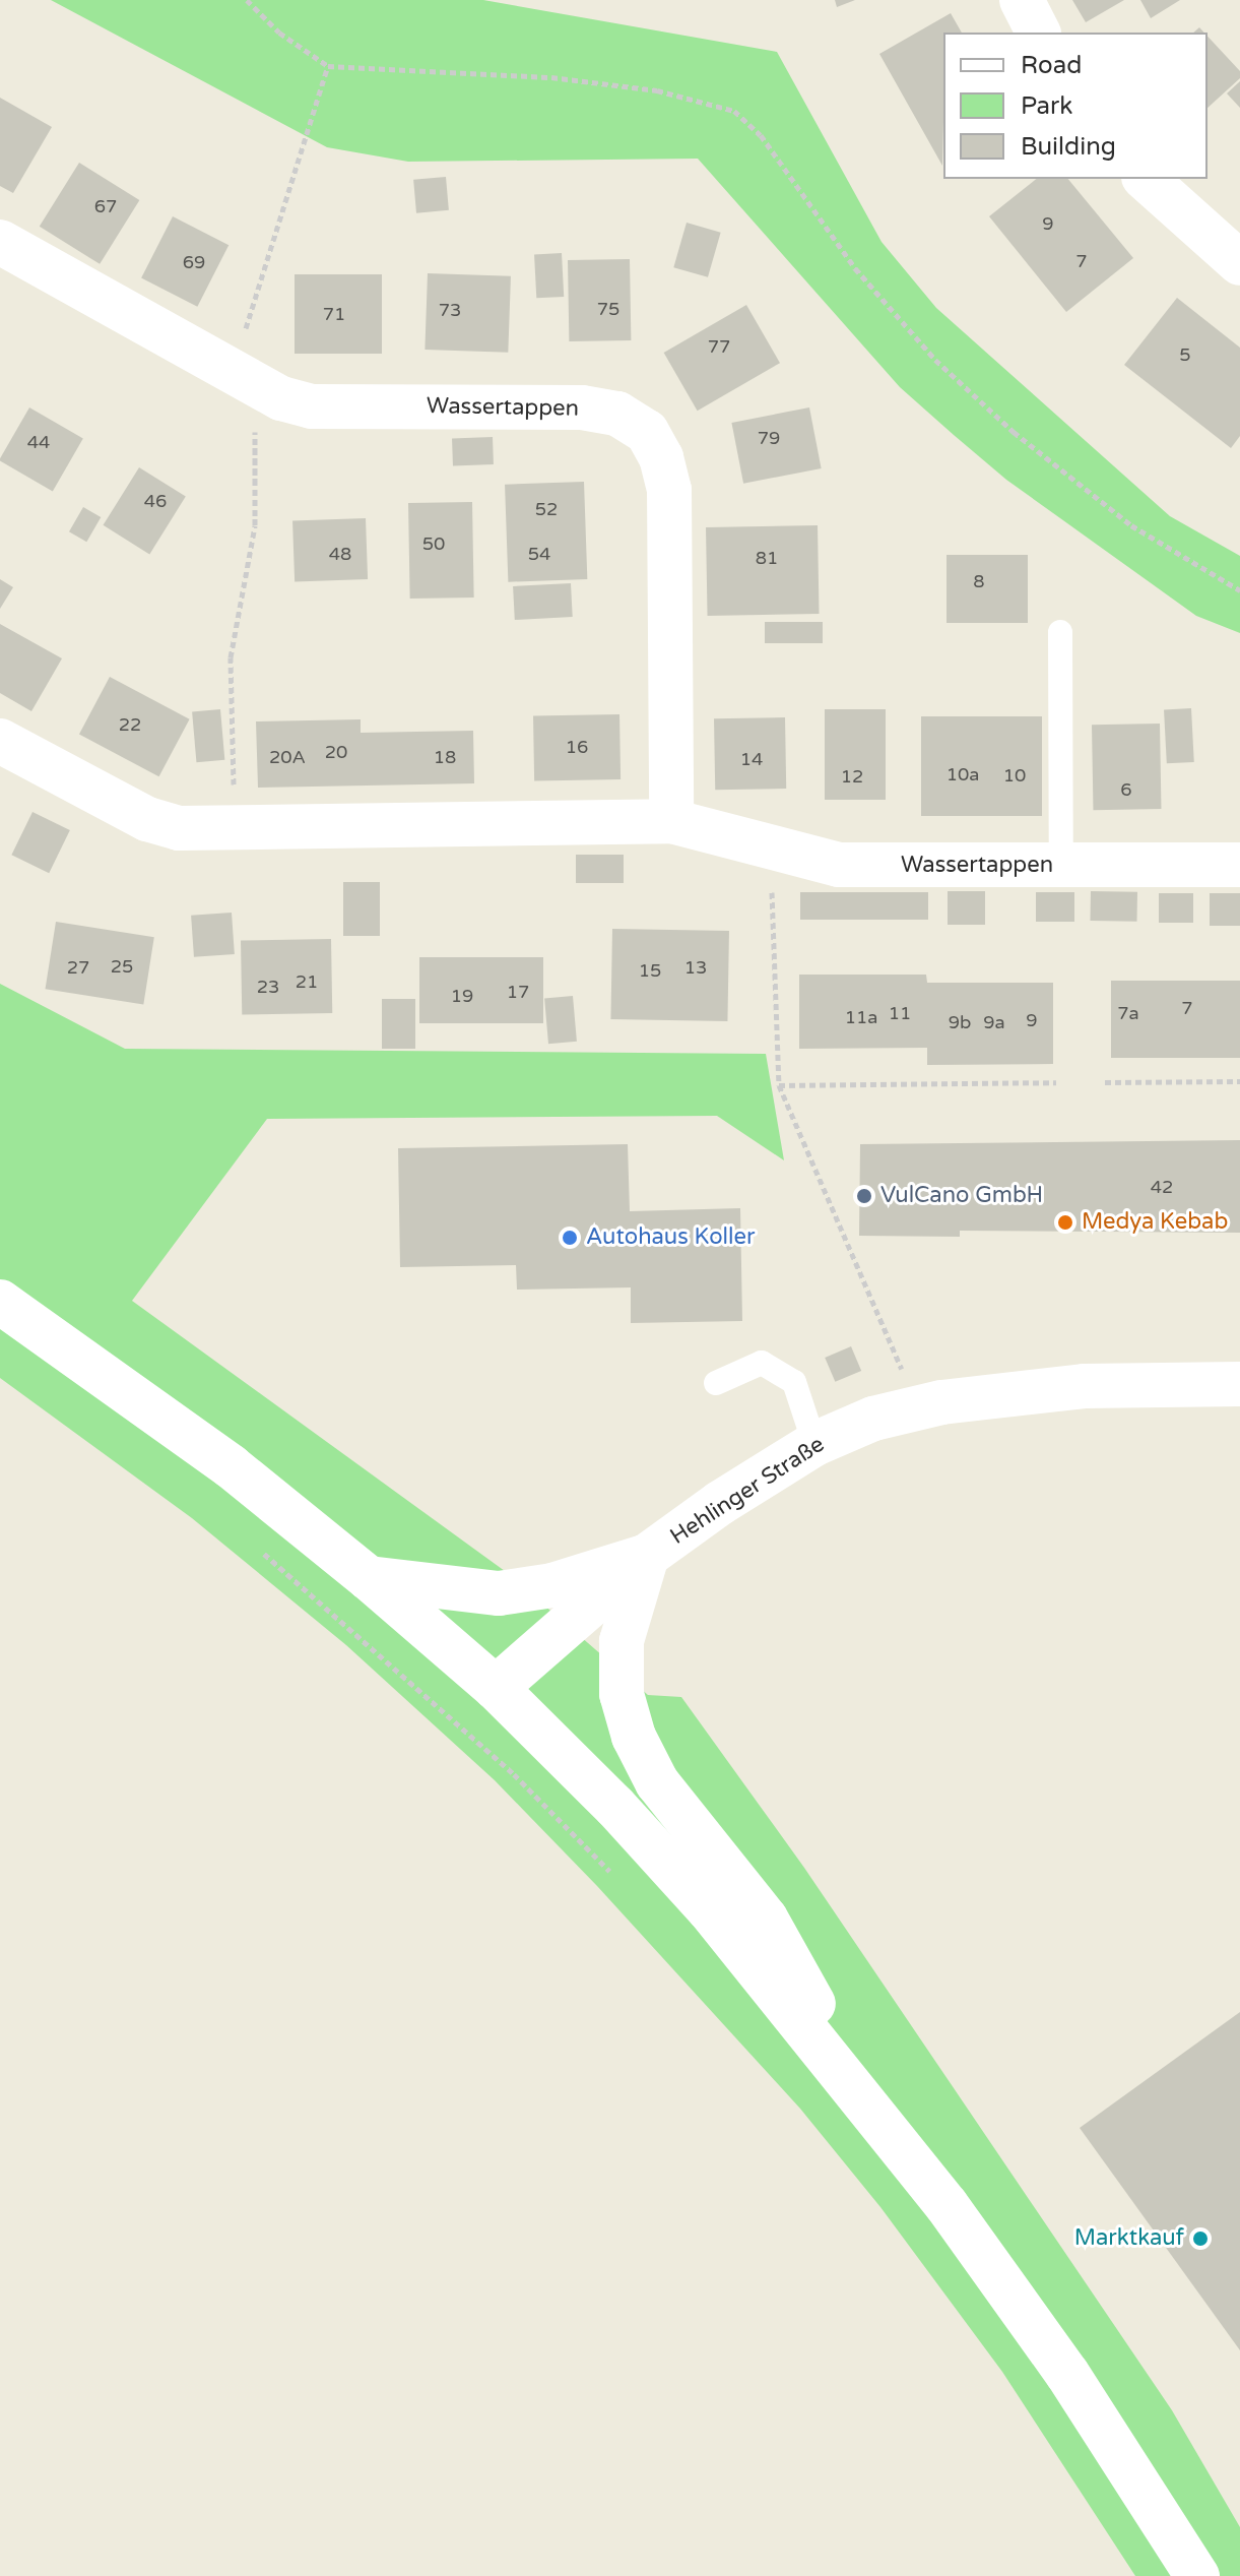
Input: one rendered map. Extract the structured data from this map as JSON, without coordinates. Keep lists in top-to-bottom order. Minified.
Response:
{"streets":{"street":["Wassertappen","Hehlinger Straße"]},"places":["VulCano GmbH","Medya Kebab","Autohaus Koller","Marktkauf"],"house_numbers":["67","9","7","69","75","73","71","77","5","79","44","46","52","50","48","54","81","8","22","16","20","20A","18","14","10a","10","12","6","25","27","13","15","21","23","17","19","7","11","7a","11a","9","9b","9a","42"],"legend":["Road","Park","Building"]}
